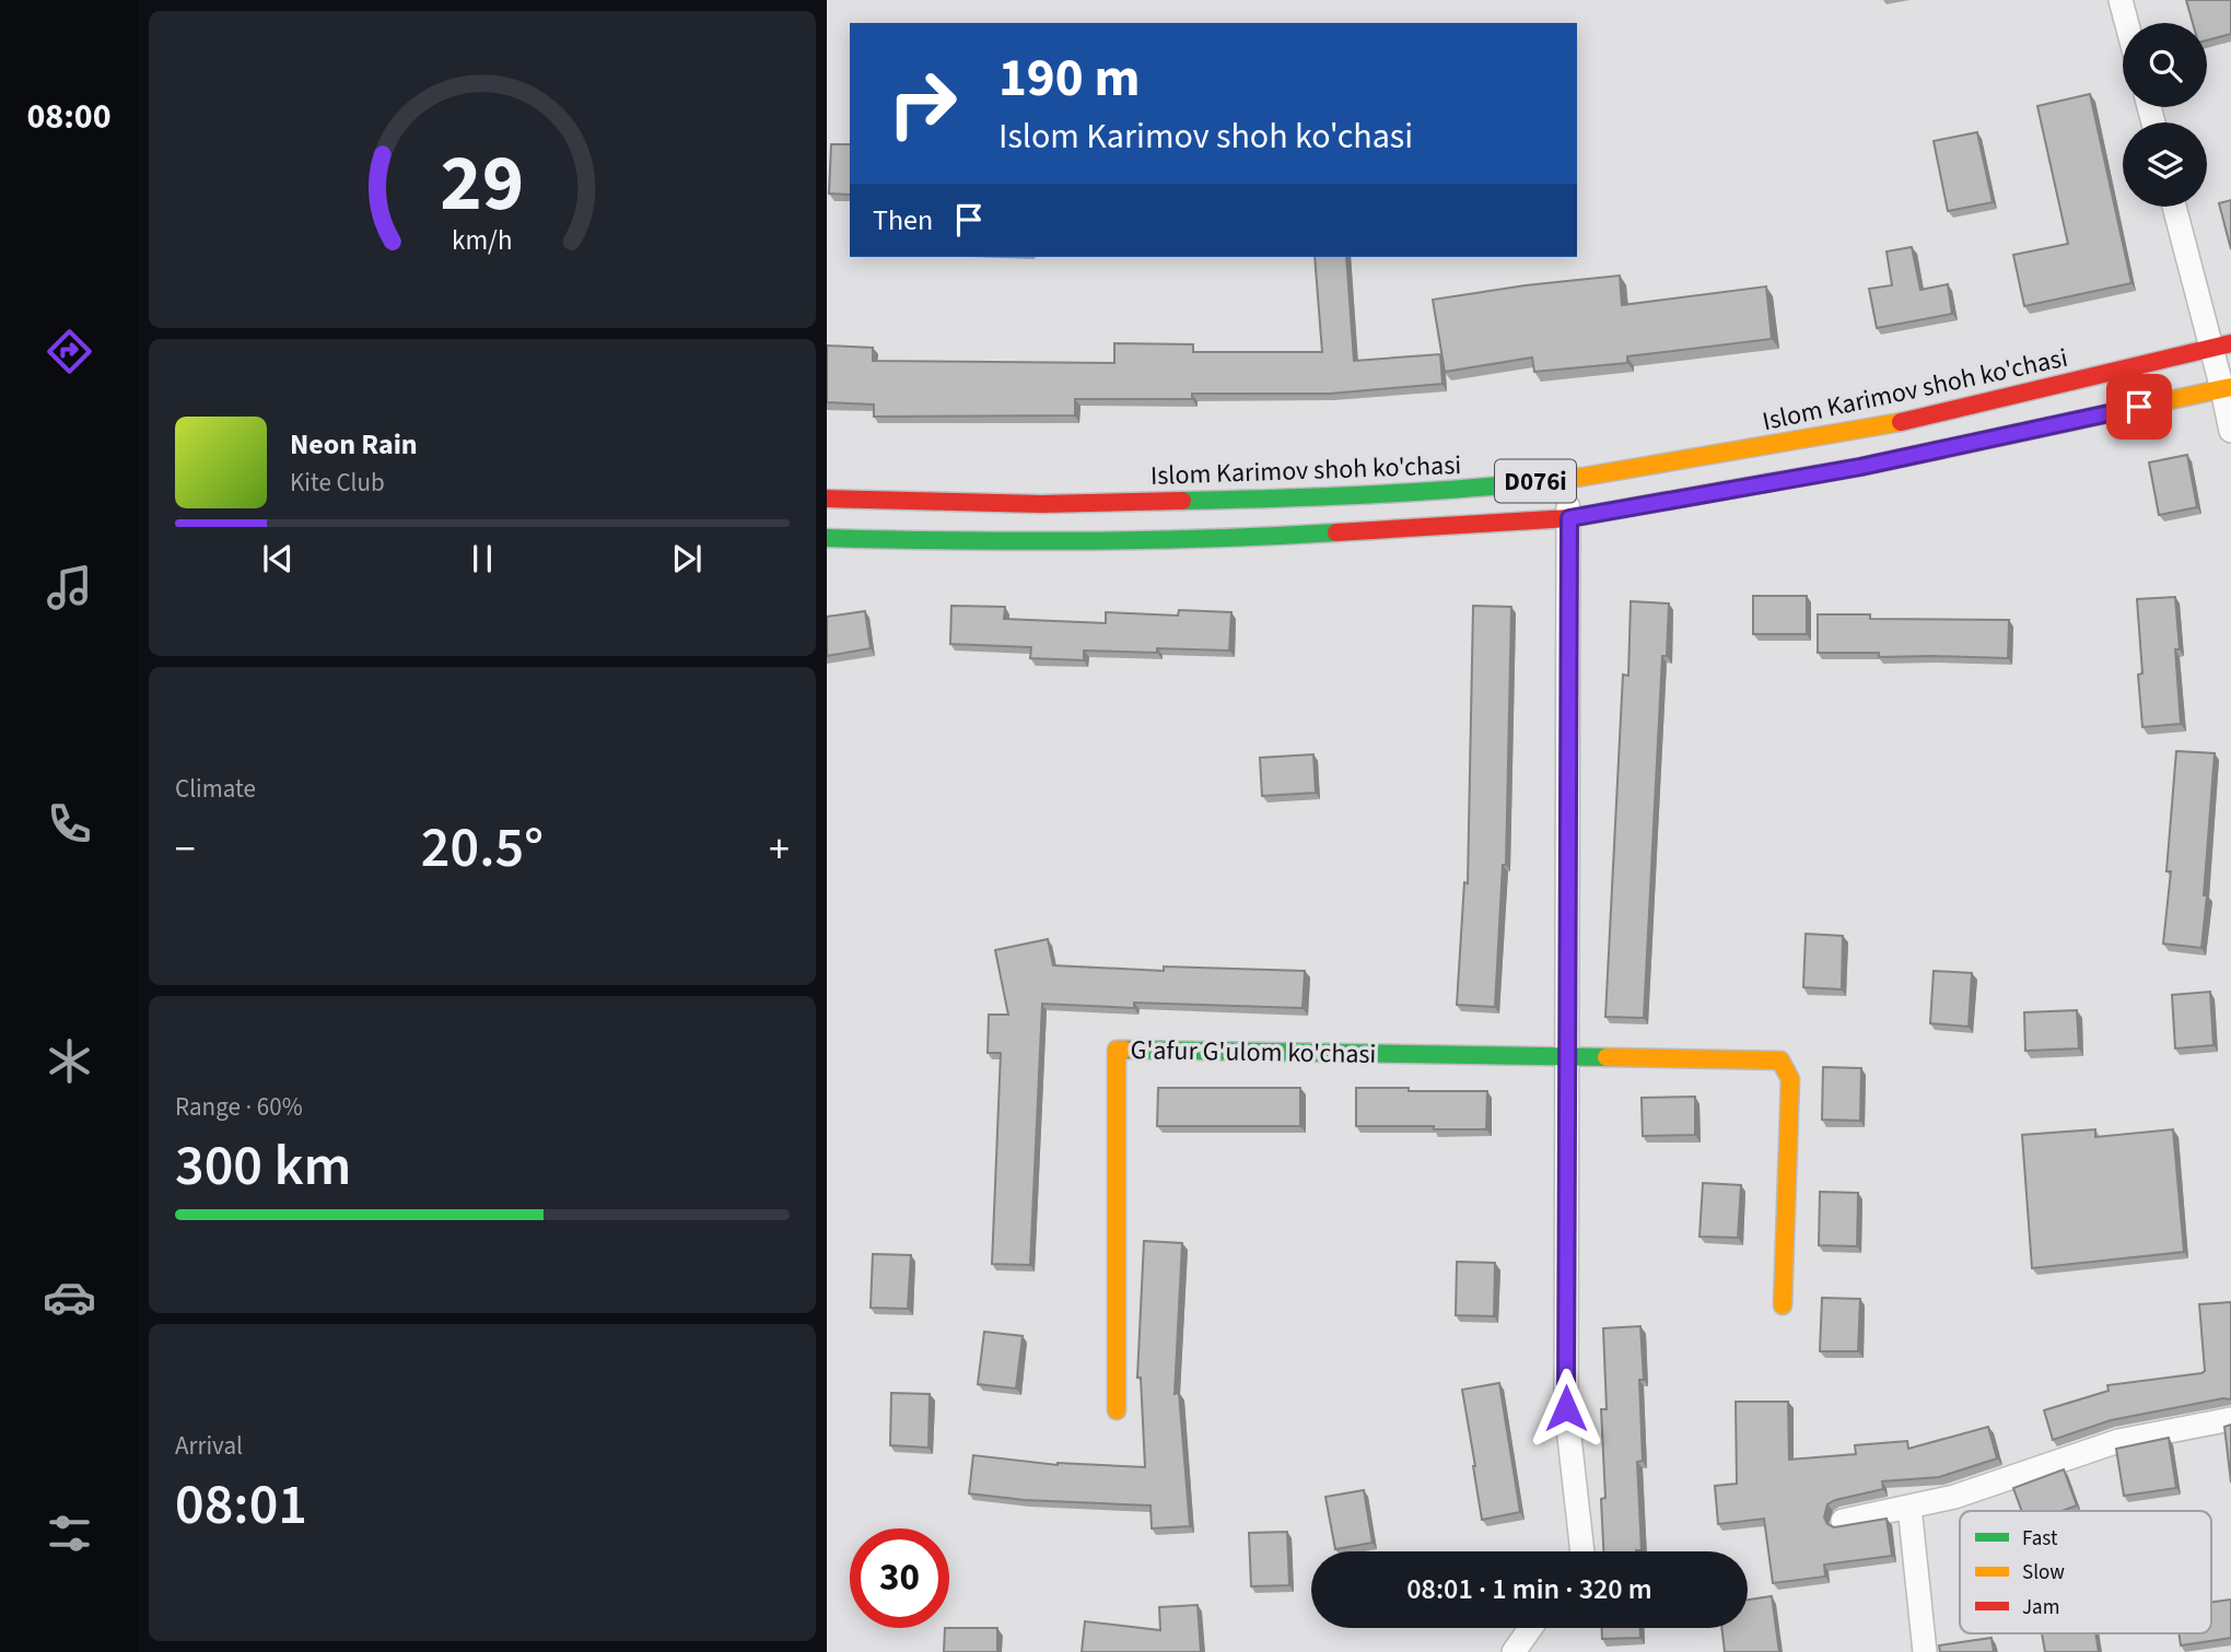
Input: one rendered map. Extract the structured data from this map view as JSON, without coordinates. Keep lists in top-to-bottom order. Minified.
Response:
{"streets":{"main road":["Islom Karimov shoh ko'chasi","D076i","G'afur G'ulom ko'chasi"]},"legend":["Fast","Slow","Jam"],"page":{"tabs":"08:00","turn":["190 m","Islom Karimov shoh ko'chasi"],"then":"Then","song":["Neon Rain","Kite Club"],"tile":["Climate",["Range · 60%","300 km"],["Arrival","08:01"]],"heat":["−","20.5°","+"],"limit":"30","trip":"08:01 · 1 min · 320 m","gauge":["29","km/h"]}}
